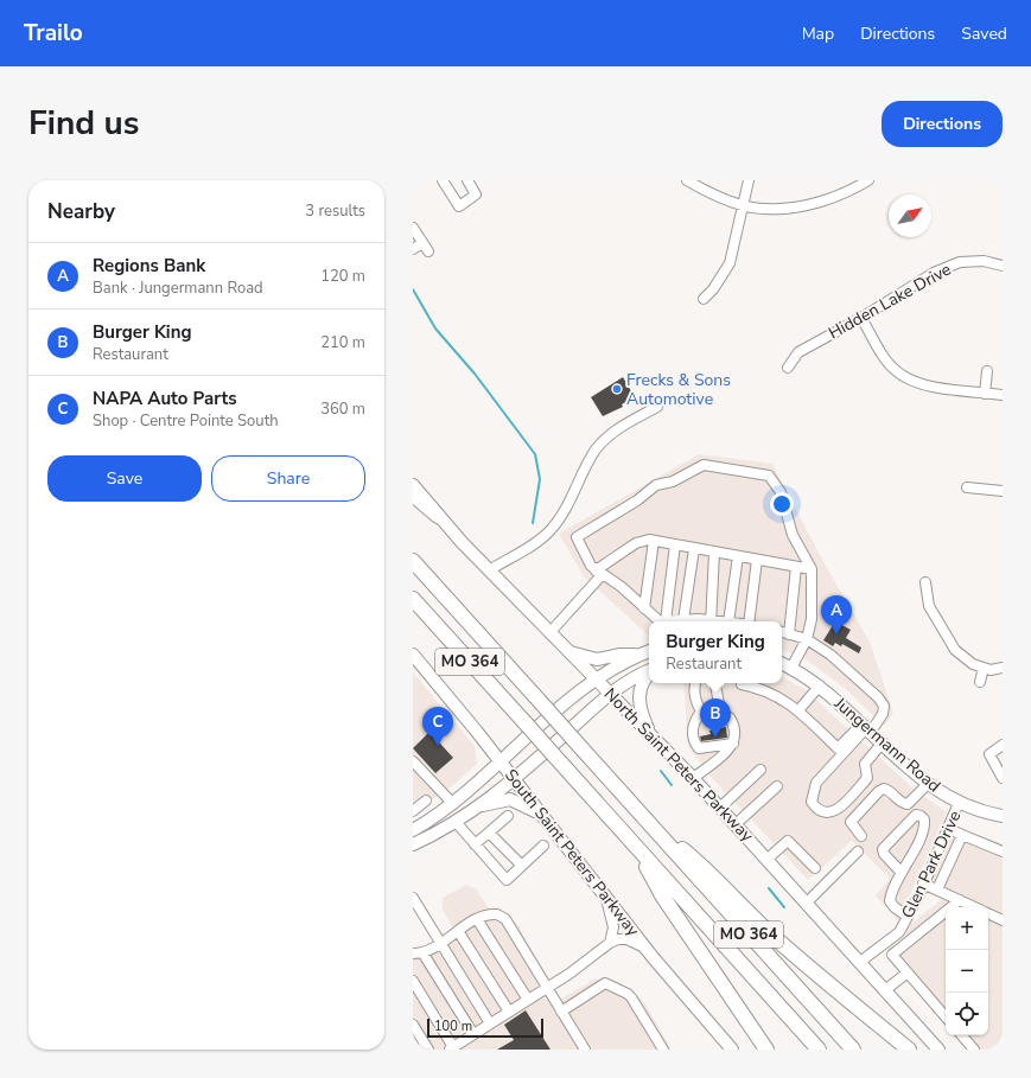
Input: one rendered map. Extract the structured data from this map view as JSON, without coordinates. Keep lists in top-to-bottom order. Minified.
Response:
{"streets":{"highway":["MO 364"],"main road":["Jungermann Road","North Saint Peters Parkway","South Saint Peters Parkway"],"street":["Hidden Lake Drive","Glen Park Drive"]},"crossings":[["Jungermann Road","Glen Park Drive"],["North Saint Peters Parkway","Glen Park Drive"]],"places":["Frecks & Sons Automotive"],"scale_bar":"100 m","north":"top right","page":{"header":"Trailo","nav":["Map","Directions","Saved"],"title":"Find us","buttons":["Directions",["Save","Share"]],"heading":["Nearby","3 results"],"list":[{"mark":"A","name":"Regions Bank","note":"Bank · Jungermann Road","value":"120 m"},{"mark":"B","name":"Burger King","note":"Restaurant","value":"210 m"},{"mark":"C","name":"NAPA Auto Parts","note":"Shop · Centre Pointe South","value":"360 m"}],"pins":["A","B","C"],"popup":["Burger King","Restaurant"],"map_buttons":["+","−"],"scale":"100 m"}}
